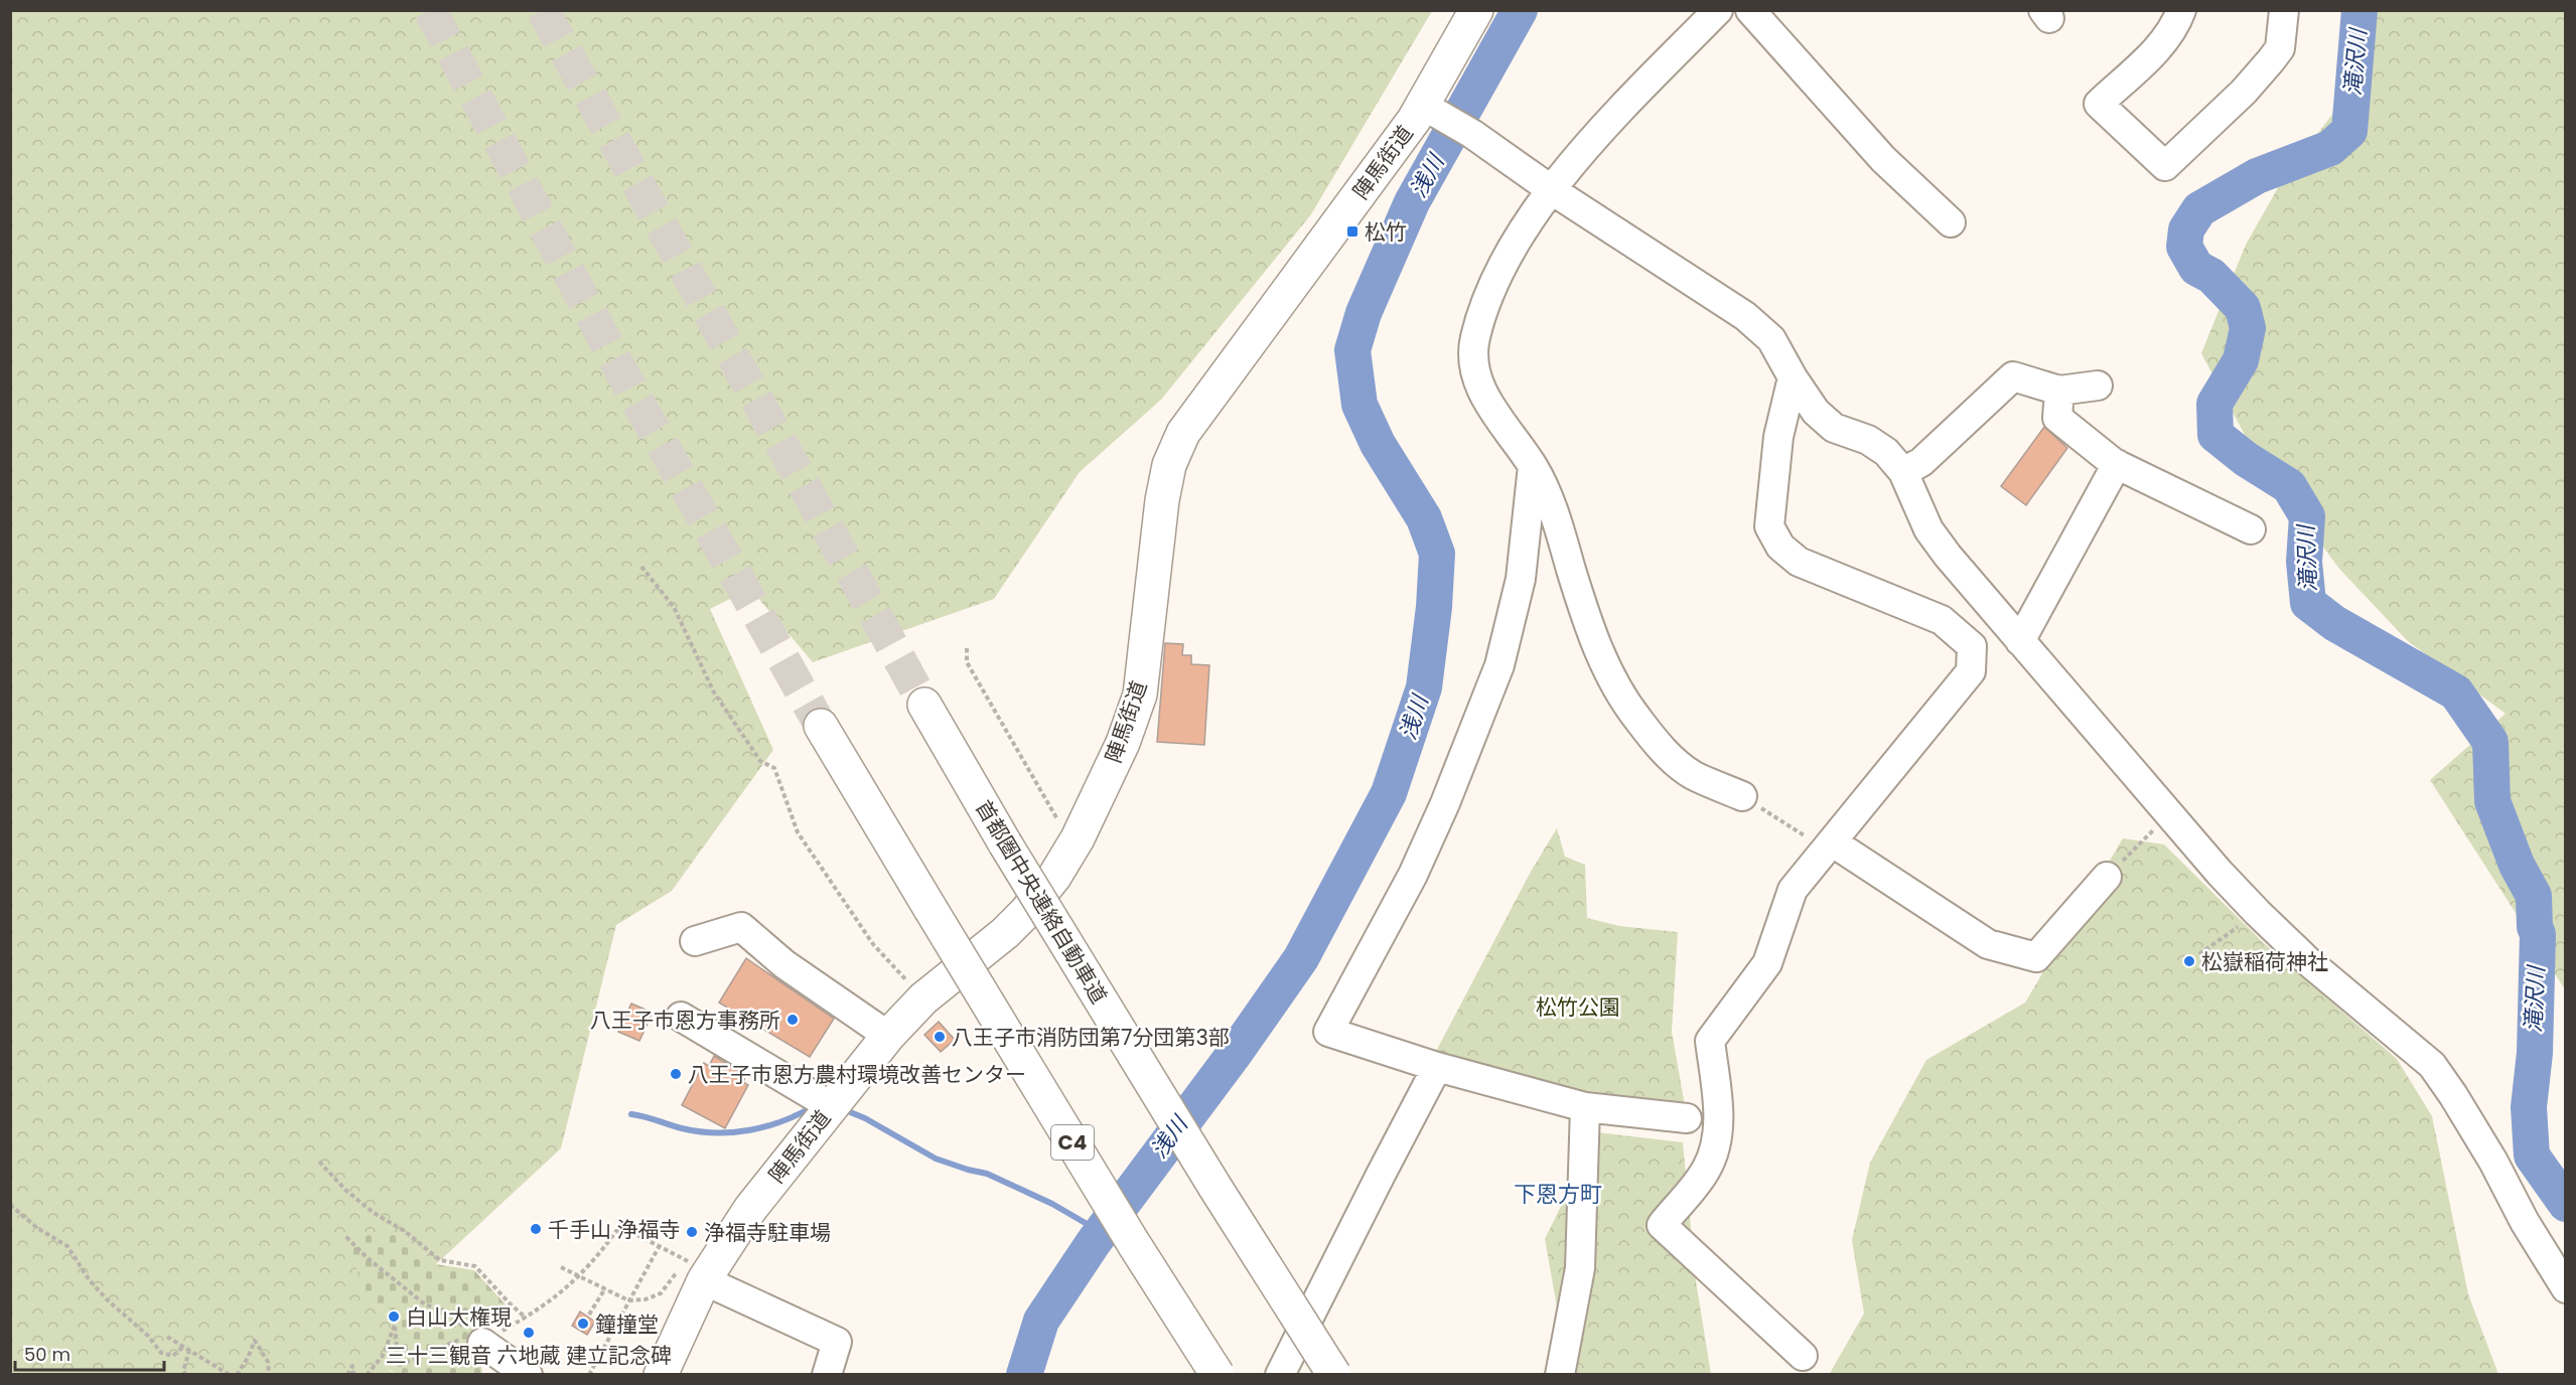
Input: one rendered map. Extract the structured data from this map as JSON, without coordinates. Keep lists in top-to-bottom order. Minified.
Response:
{"streets":{"main road":["陣馬街道","首都圏中央連絡自動車道","C4"]},"districts":["下恩方町"],"water":["滝沢川","浅川"],"parks":["松竹公園"],"places":{"transit":["松竹"],"other":["松嶽稲荷神社","八王子市恩方事務所","八王子市消防団第7分団第3部","八王子市恩方農村環境改善センター","千手山 浄福寺","浄福寺駐車場","白山大権現","鐘撞堂","三十三観音 六地蔵 建立記念碑"]},"scale_bar":"50 m"}
